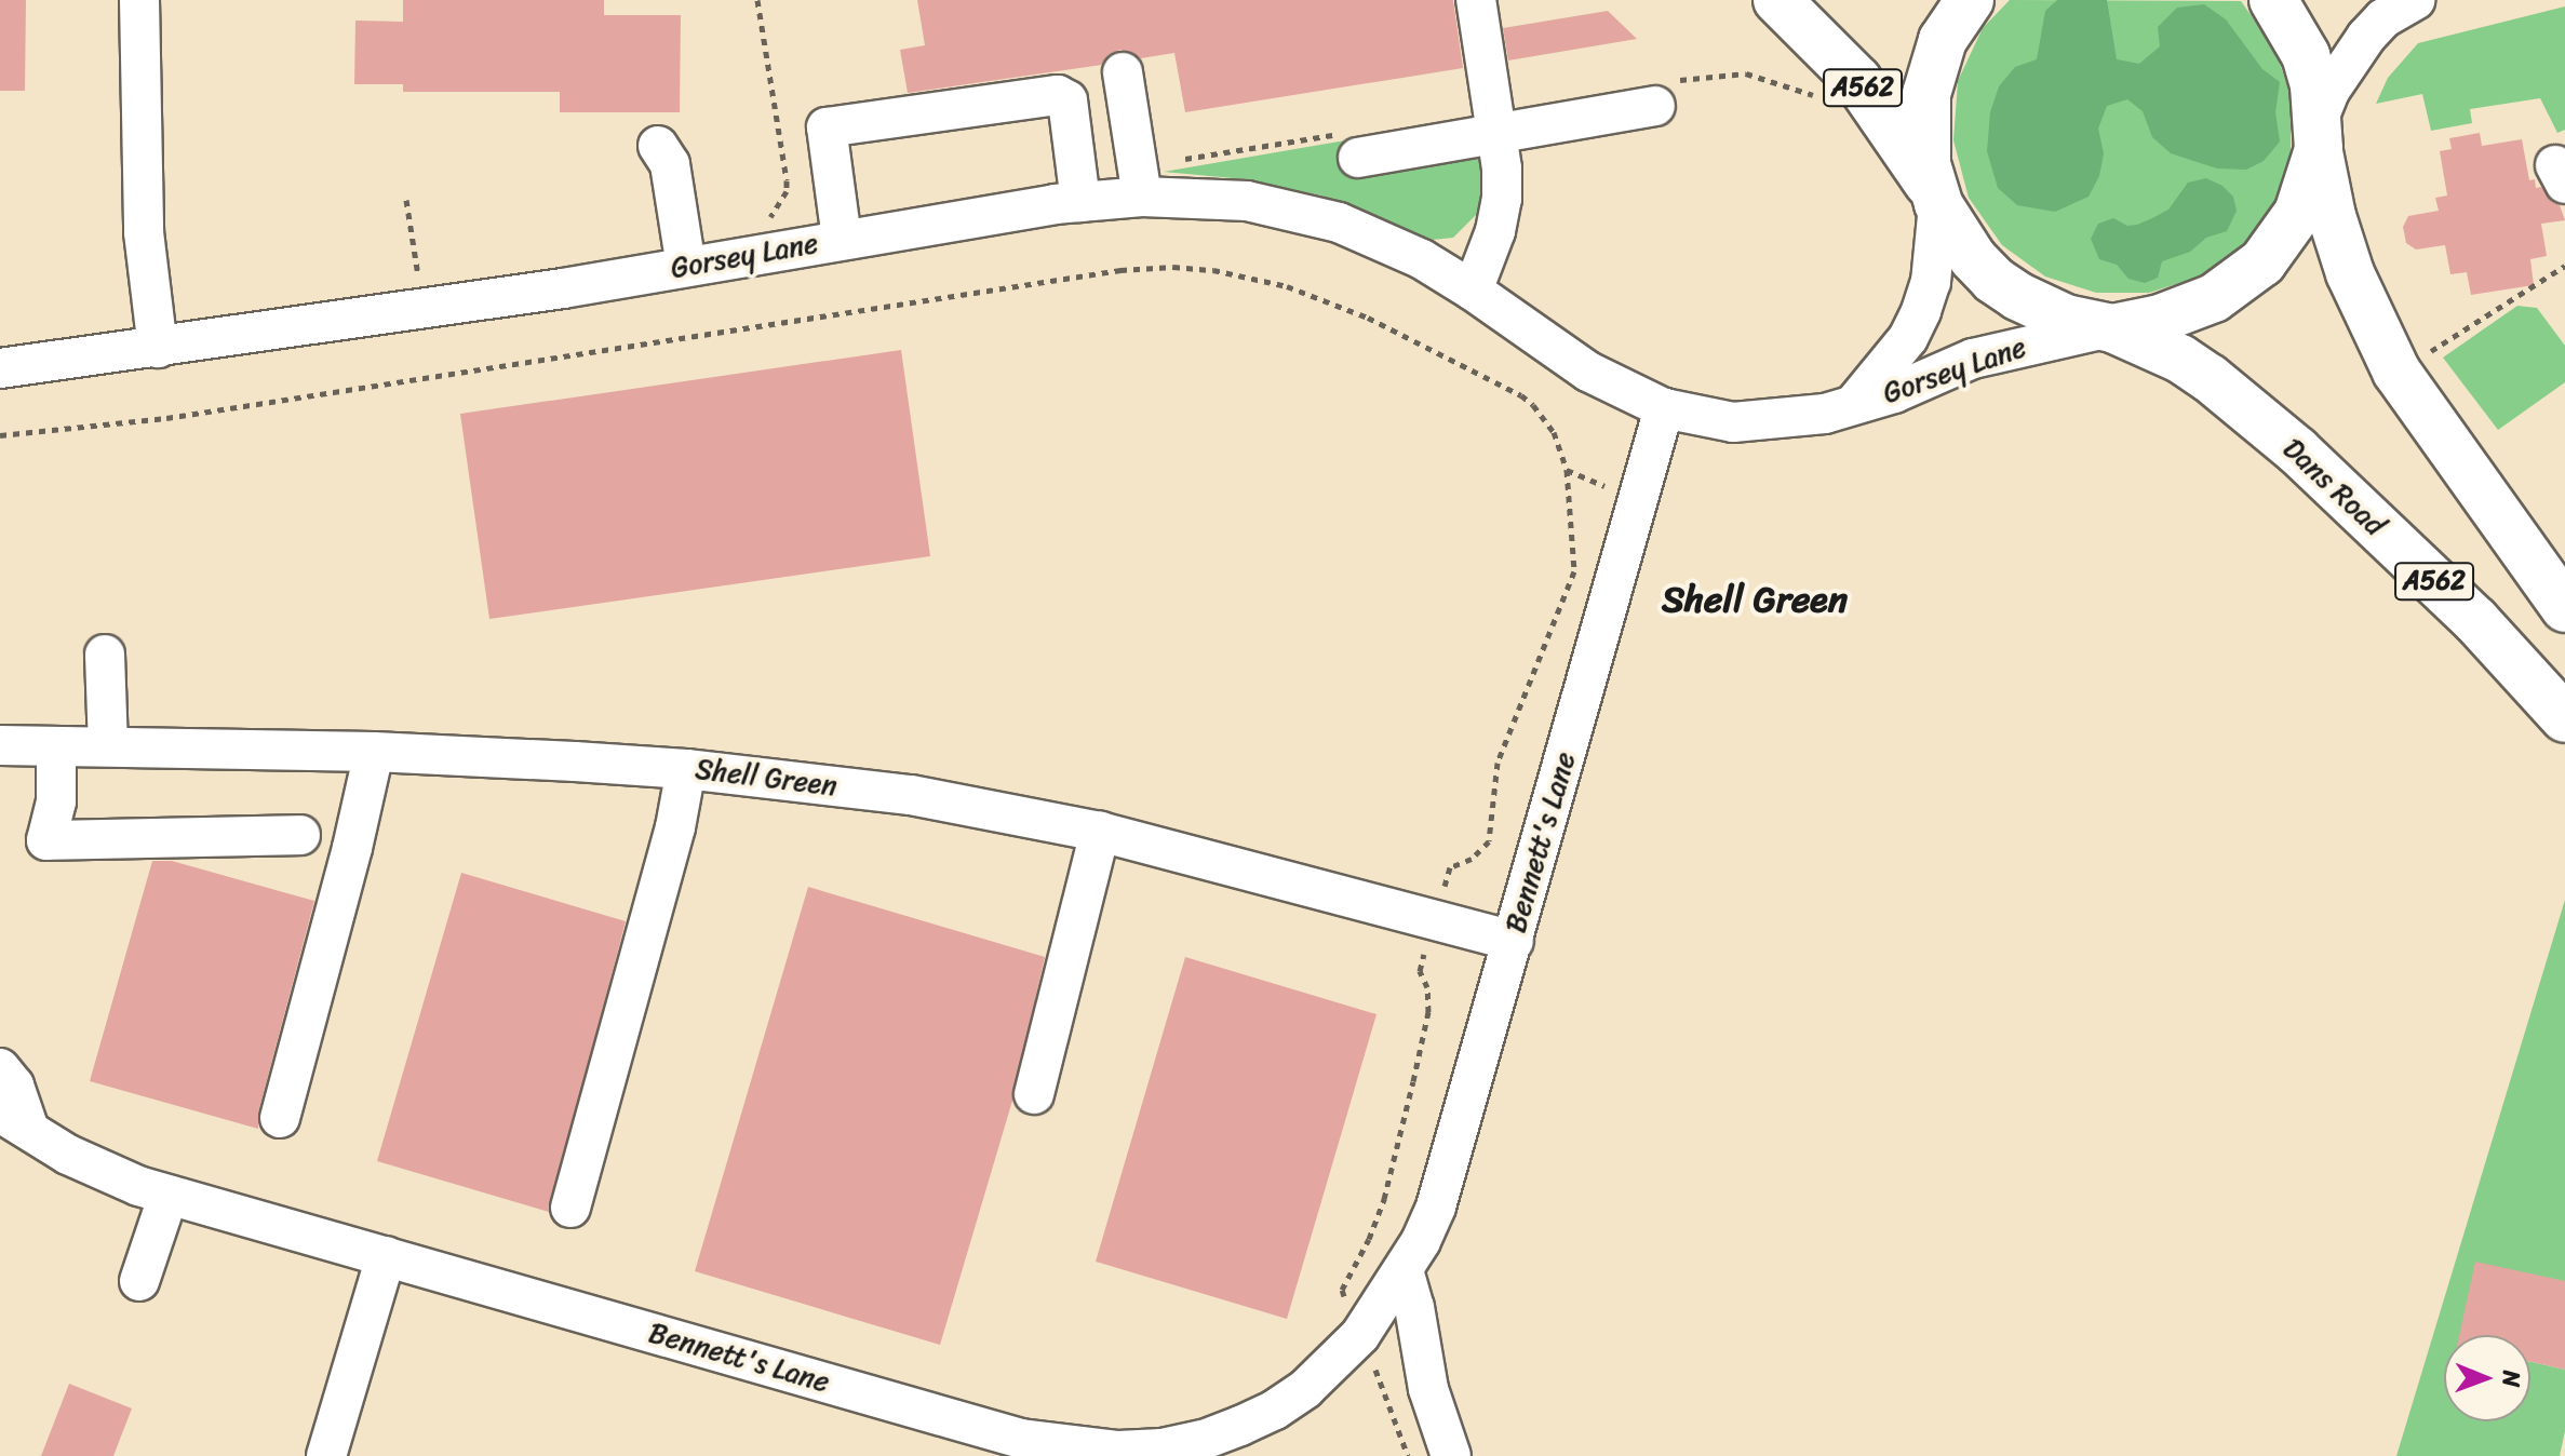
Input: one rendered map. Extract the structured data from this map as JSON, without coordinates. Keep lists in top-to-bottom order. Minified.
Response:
{"streets":{"main road":["A562","Dans Road"],"street":["Gorsey Lane","Shell Green","Bennett's Lane"]},"crossings":[["A562","Gorsey Lane"],["A562","Dans Road"],["Gorsey Lane","Dans Road"],["Gorsey Lane","Bennett's Lane"],["Shell Green","Bennett's Lane"]],"districts":["Shell Green"],"north":"right"}
